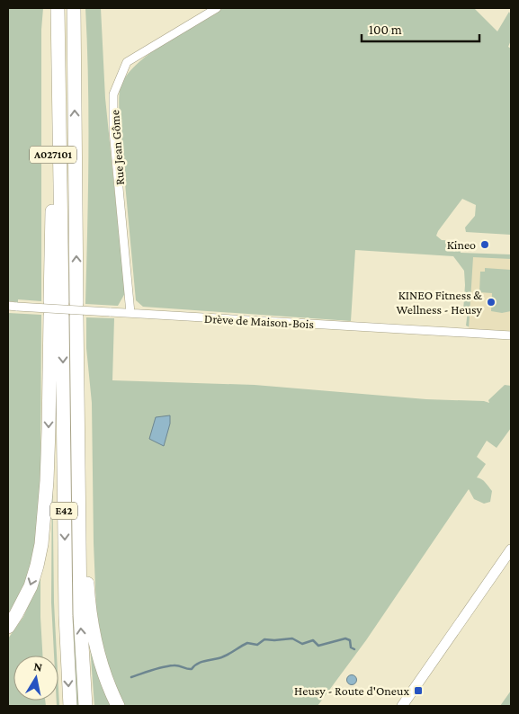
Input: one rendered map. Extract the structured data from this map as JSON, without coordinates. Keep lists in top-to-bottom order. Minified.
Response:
{"streets":{"highway":["A027101","E42"],"street":["Rue Jean Gôme","Drève de Maison-Bois"]},"crossings":[["Rue Jean Gôme","Drève de Maison-Bois"],["A027101","E42"]],"places":{"other":["Kineo","KINEO Fitness & Wellness - Heusy"],"transit":["Heusy - Route d'Oneux"]},"scale_bar":"100 m","north":"top"}
